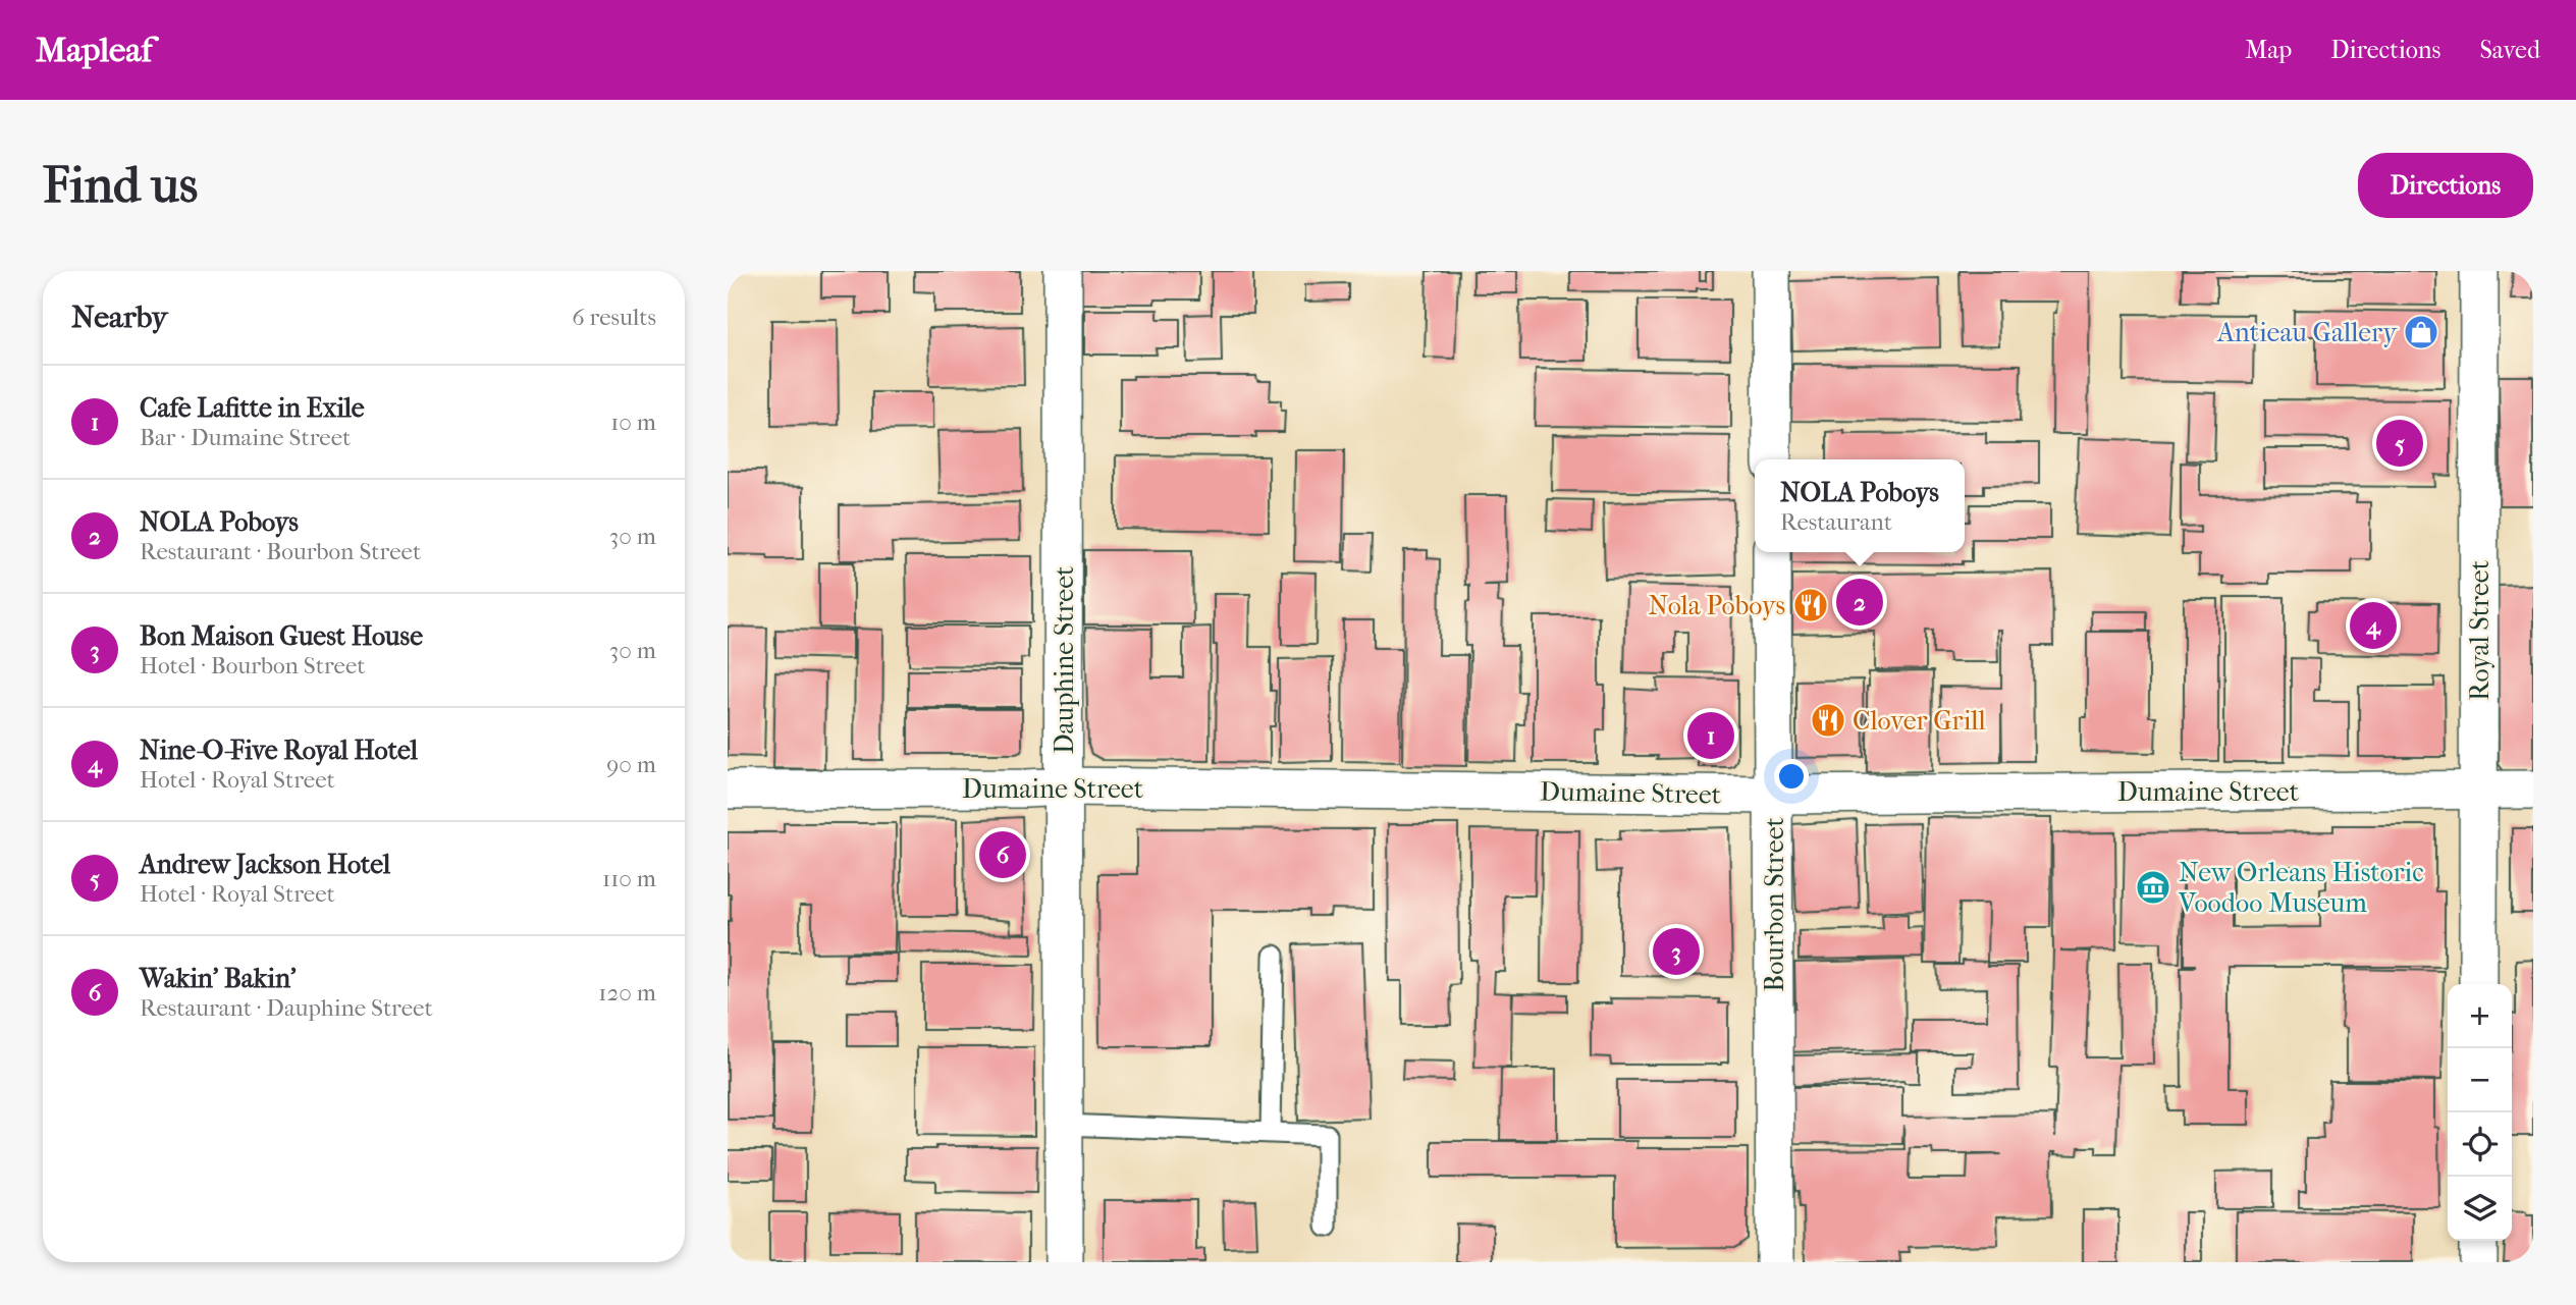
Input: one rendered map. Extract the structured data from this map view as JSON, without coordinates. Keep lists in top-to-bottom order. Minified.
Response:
{"streets":{"street":["Royal Street","Dauphine Street","Dumaine Street","Bourbon Street"]},"crossings":[["Royal Street","Dumaine Street"],["Dauphine Street","Dumaine Street"],["Dumaine Street","Bourbon Street"]],"places":{"shop":["Antieau Gallery"],"restaurant":["Nola Poboys","Clover Grill"],"museum":["New Orleans Historic Voodoo Museum"]},"page":{"header":"Mapleaf","nav":["Map","Directions","Saved"],"buttons":"Directions","title":"Find us","heading":["Nearby","6 results"],"list":[{"mark":"1","name":"Cafe Lafitte in Exile","note":"Bar · Dumaine Street","value":"10 m"},{"mark":"2","name":"NOLA Poboys","note":"Restaurant · Bourbon Street","value":"30 m"},{"mark":"3","name":"Bon Maison Guest House","note":"Hotel · Bourbon Street","value":"30 m"},{"mark":"4","name":"Nine-O-Five Royal Hotel","note":"Hotel · Royal Street","value":"90 m"},{"mark":"5","name":"Andrew Jackson Hotel","note":"Hotel · Royal Street","value":"110 m"},{"mark":"6","name":"Wakin' Bakin'","note":"Restaurant · Dauphine Street","value":"120 m"}],"pins":["5","2","4","1","6","3"],"popup":["NOLA Poboys","Restaurant"],"map_buttons":["+","−"]}}
